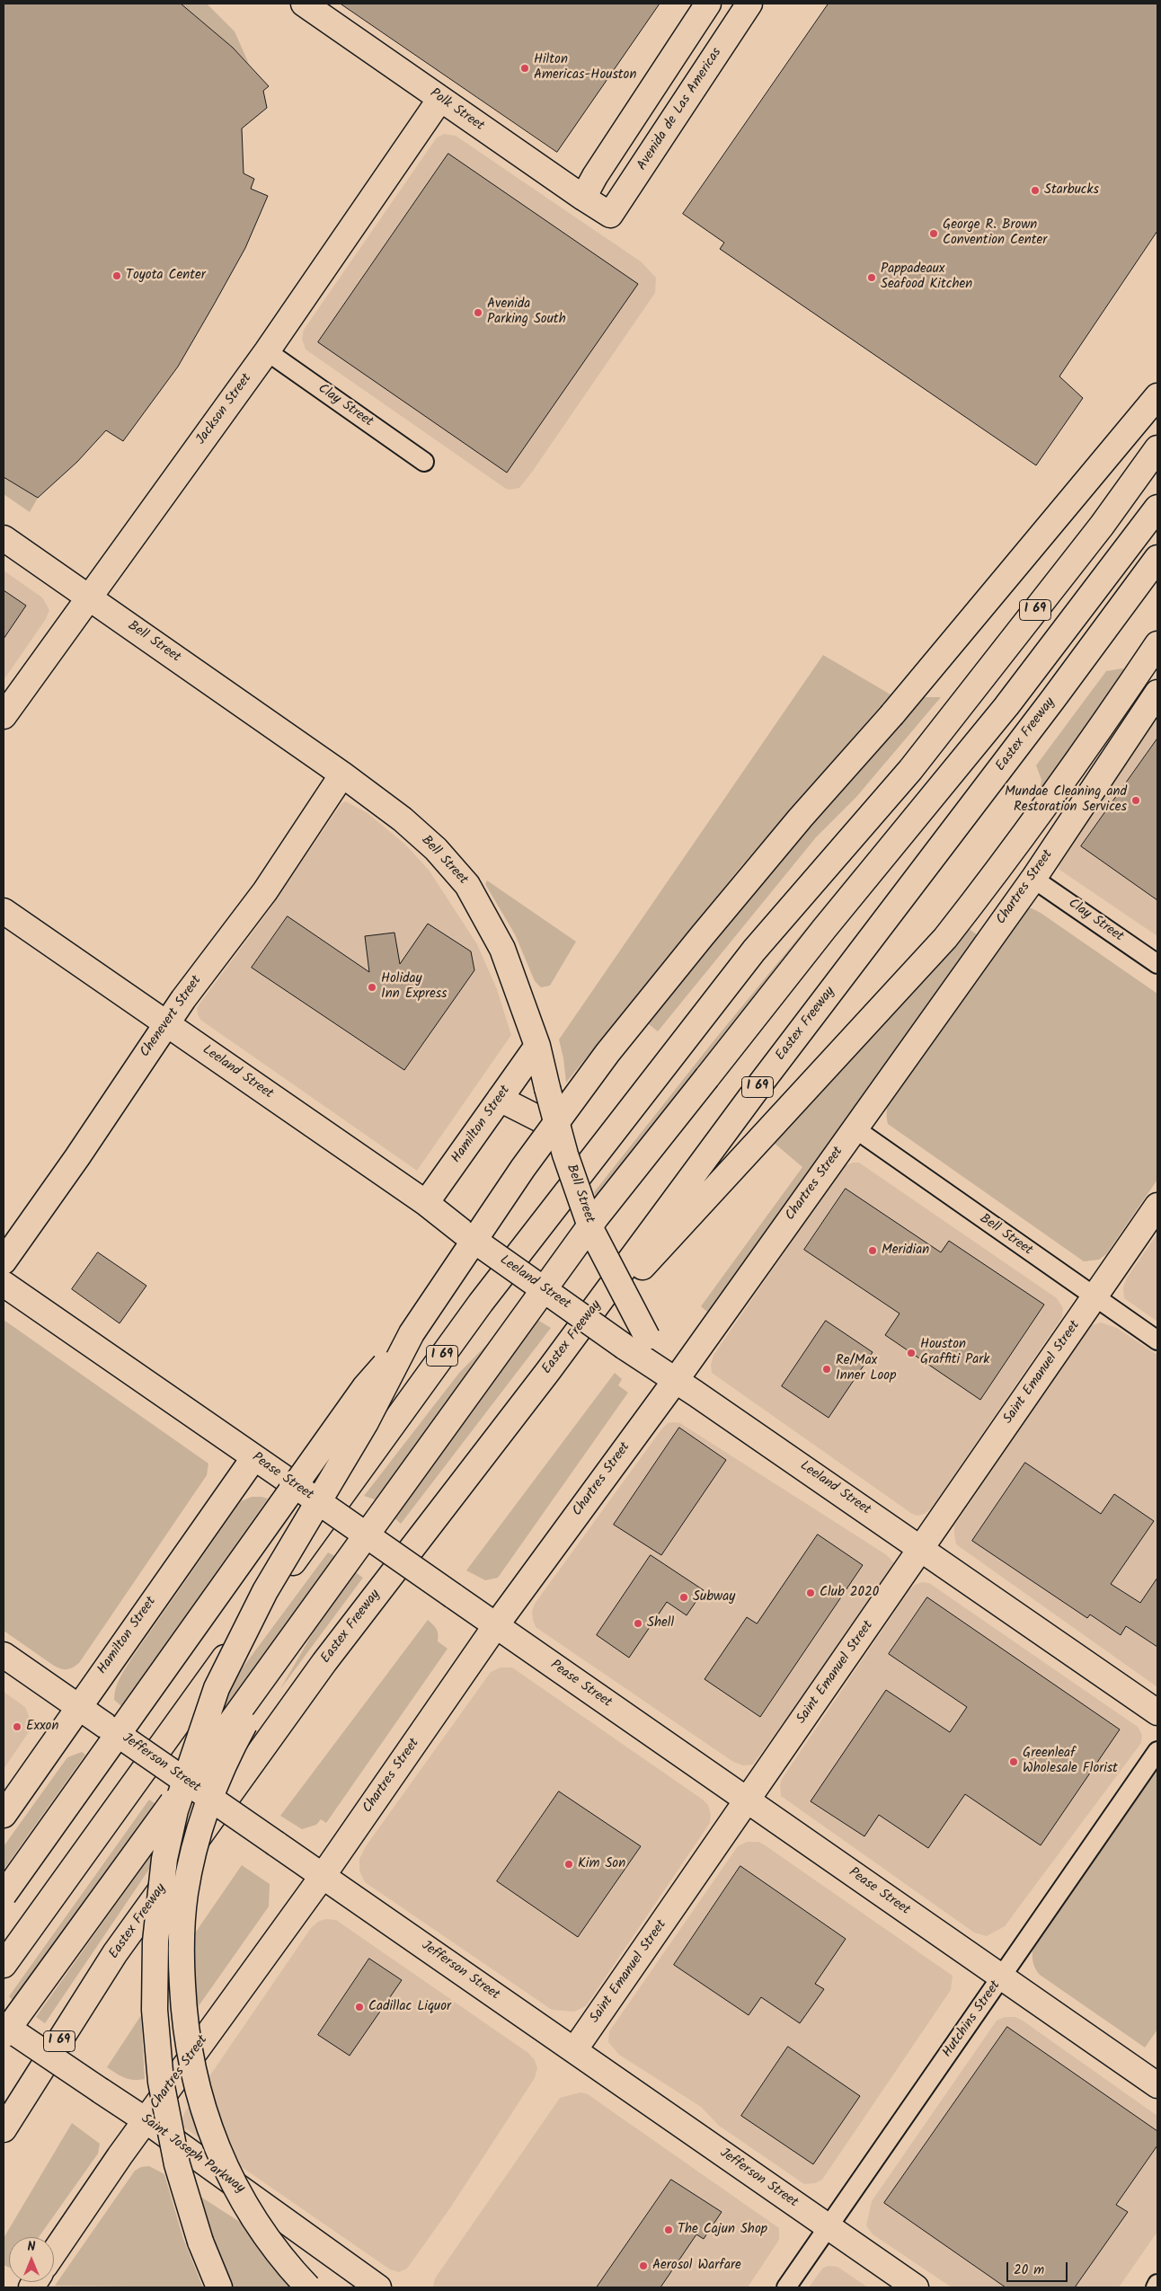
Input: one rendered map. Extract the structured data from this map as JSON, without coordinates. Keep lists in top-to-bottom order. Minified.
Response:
{"streets":{"main road":["Avenida de Las Americas","Polk Street","Jackson Street","I 69","Bell Street","Eastex Freeway","Chartres Street","Chenevert Street","Leeland Street","Hamilton Street","Saint Emanuel Street","Pease Street","Jefferson Street","Saint Joseph Parkway"],"street":["Clay Street","Hutchins Street"]},"crossings":[["Avenida de Las Americas","Polk Street"],["Polk Street","Jackson Street"],["Clay Street","Jackson Street"],["Clay Street","Chartres Street"],["Jackson Street","Bell Street"],["Bell Street","Chartres Street"],["Bell Street","Chenevert Street"],["Bell Street","Leeland Street"],["Bell Street","Hamilton Street"],["Bell Street","Saint Emanuel Street"],["Chartres Street","Leeland Street"],["Chartres Street","Pease Street"],["Chartres Street","Jefferson Street"],["Chartres Street","Saint Joseph Parkway"],["Chenevert Street","Leeland Street"],["Leeland Street","Hamilton Street"],["Leeland Street","Saint Emanuel Street"],["Hamilton Street","Pease Street"],["Hamilton Street","Jefferson Street"],["Saint Emanuel Street","Pease Street"],["Saint Emanuel Street","Jefferson Street"],["Pease Street","Hutchins Street"],["Jefferson Street","Hutchins Street"]],"places":["Hilton Americas-Houston","Starbucks","George R. Brown Convention Center","Toyota Center","Pappadeaux Seafood Kitchen","Avenida Parking South","Mundae Cleaning and Restoration Services","Holiday Inn Express","Meridian","Houston Graffiti Park","Re/Max Inner Loop","Club 2020","Subway","Shell","Exxon","Greenleaf Wholesale Florist","Kim Son","Cadillac Liquor","The Cajun Shop","Aerosol Warfare"],"scale_bar":"20 m","north":"top"}
